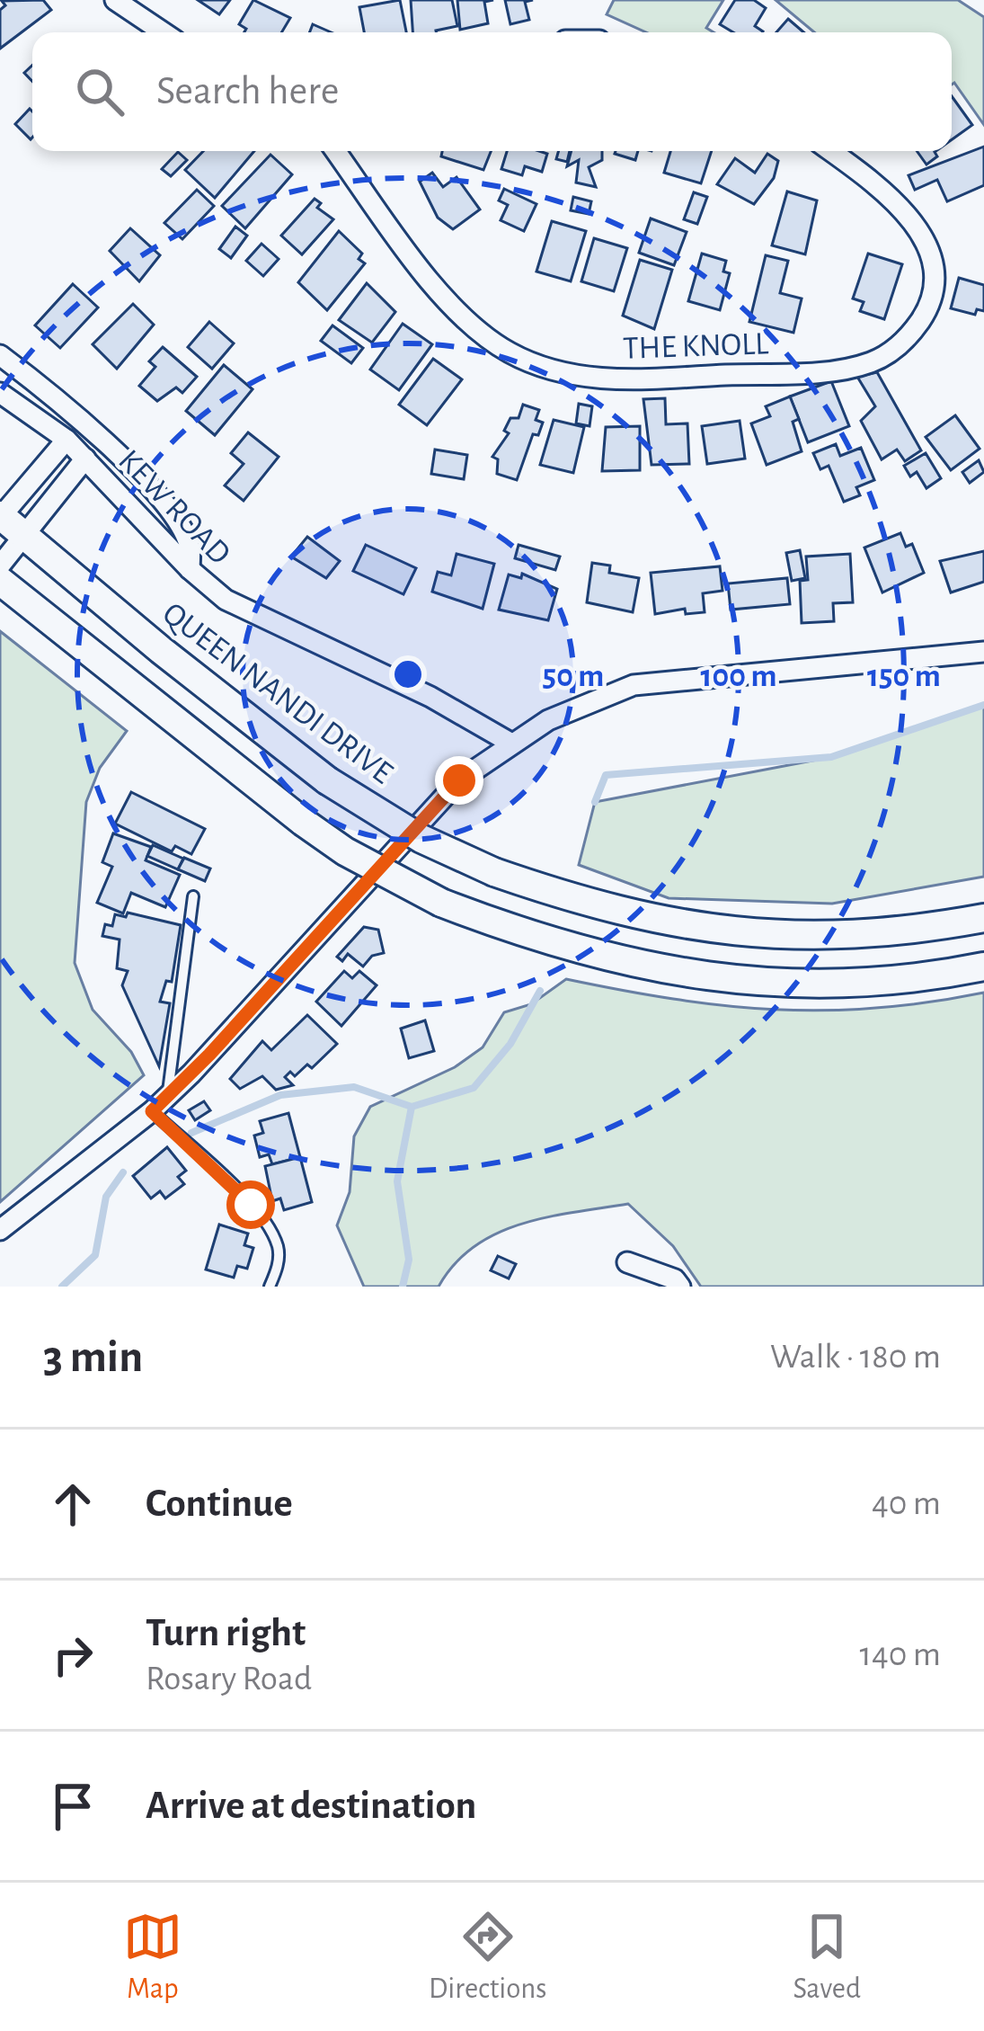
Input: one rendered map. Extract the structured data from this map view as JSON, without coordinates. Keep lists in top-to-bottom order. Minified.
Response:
{"streets":{"main road":["QUEEN NANDI DRIVE"],"street":["THE KNOLL","KEW ROAD"]},"crossings":[["KEW ROAD","QUEEN NANDI DRIVE"]],"page":{"search":"Search here","heading":["3 min","Walk · 180 m"],"list":[["Continue","40 m"],["Turn right","Rosary Road","140 m"],"Arrive at destination"],"nav":["Map","Directions","Saved"]},"rings":["50 m","100 m","150 m"]}
